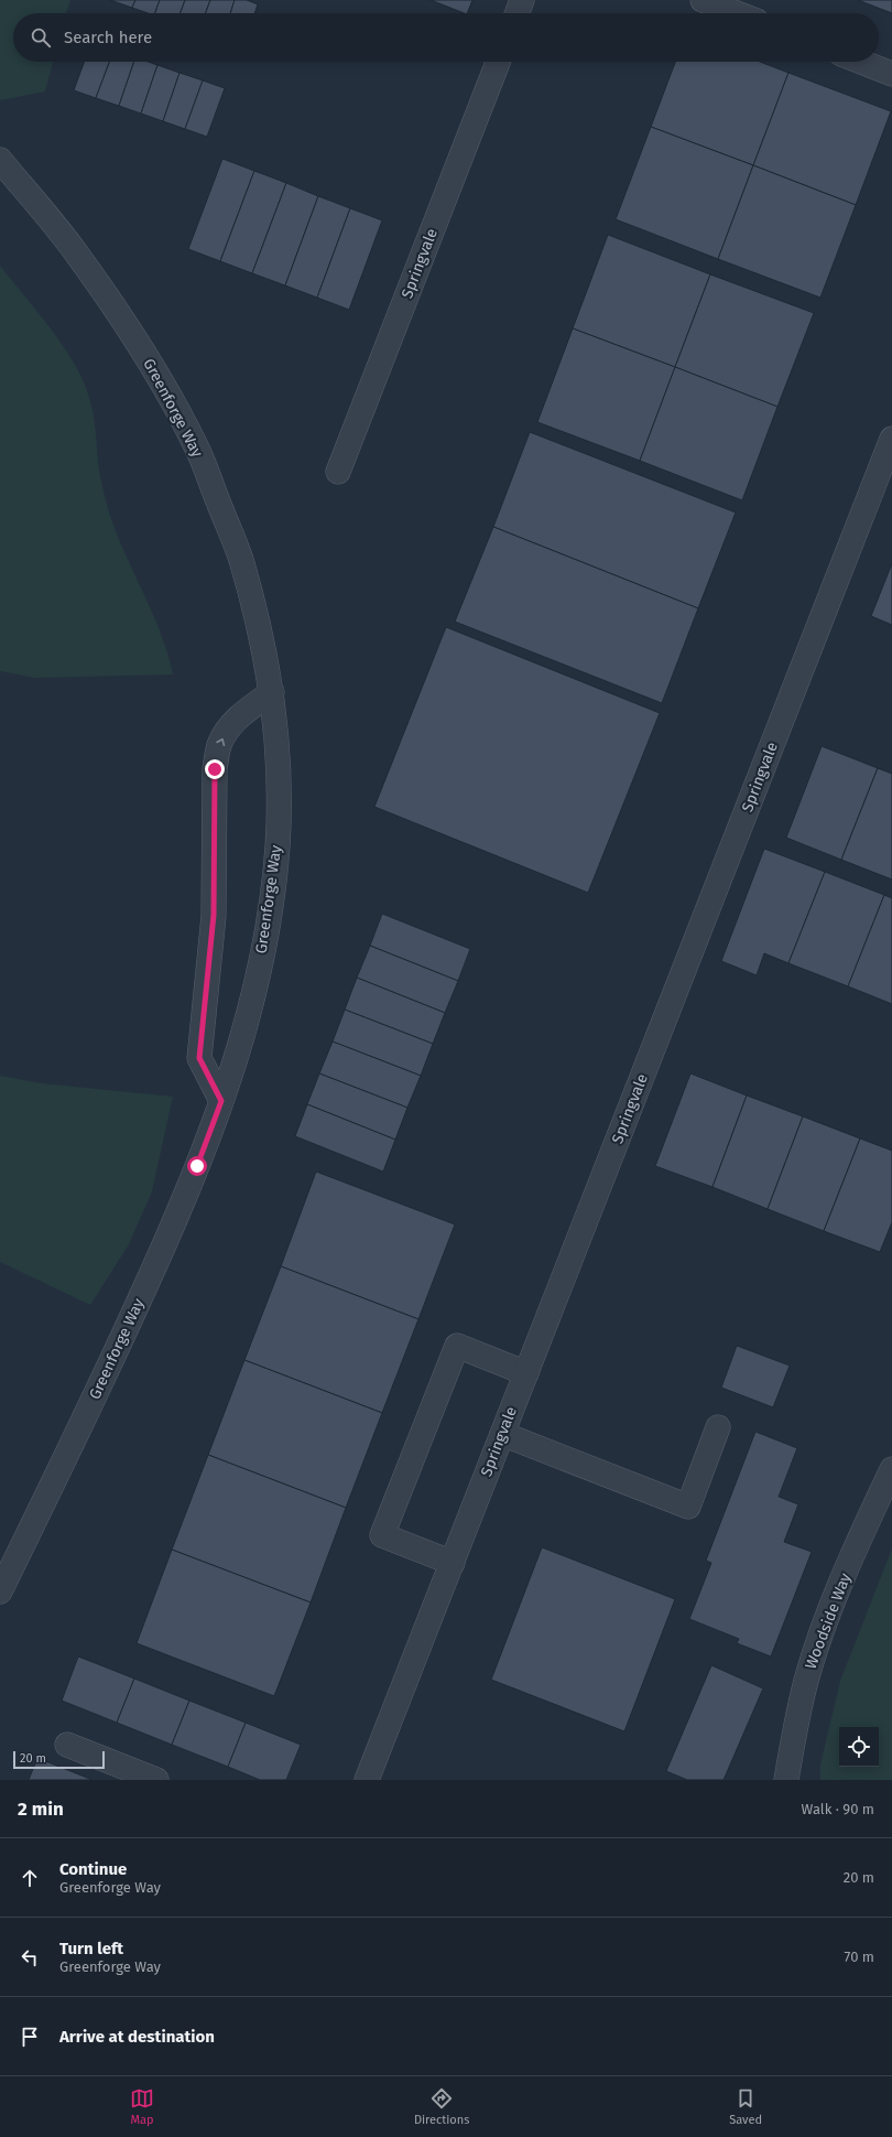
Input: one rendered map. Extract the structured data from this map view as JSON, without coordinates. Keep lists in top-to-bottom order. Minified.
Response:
{"streets":{"street":["Springvale","Greenforge Way","Woodside Way"]},"scale_bar":"20 m","page":{"search":"Search here","scale":"20 m","heading":["2 min","Walk · 90 m"],"list":[["Continue","Greenforge Way","20 m"],["Turn left","Greenforge Way","70 m"],"Arrive at destination"],"nav":["Map","Directions","Saved"]}}
